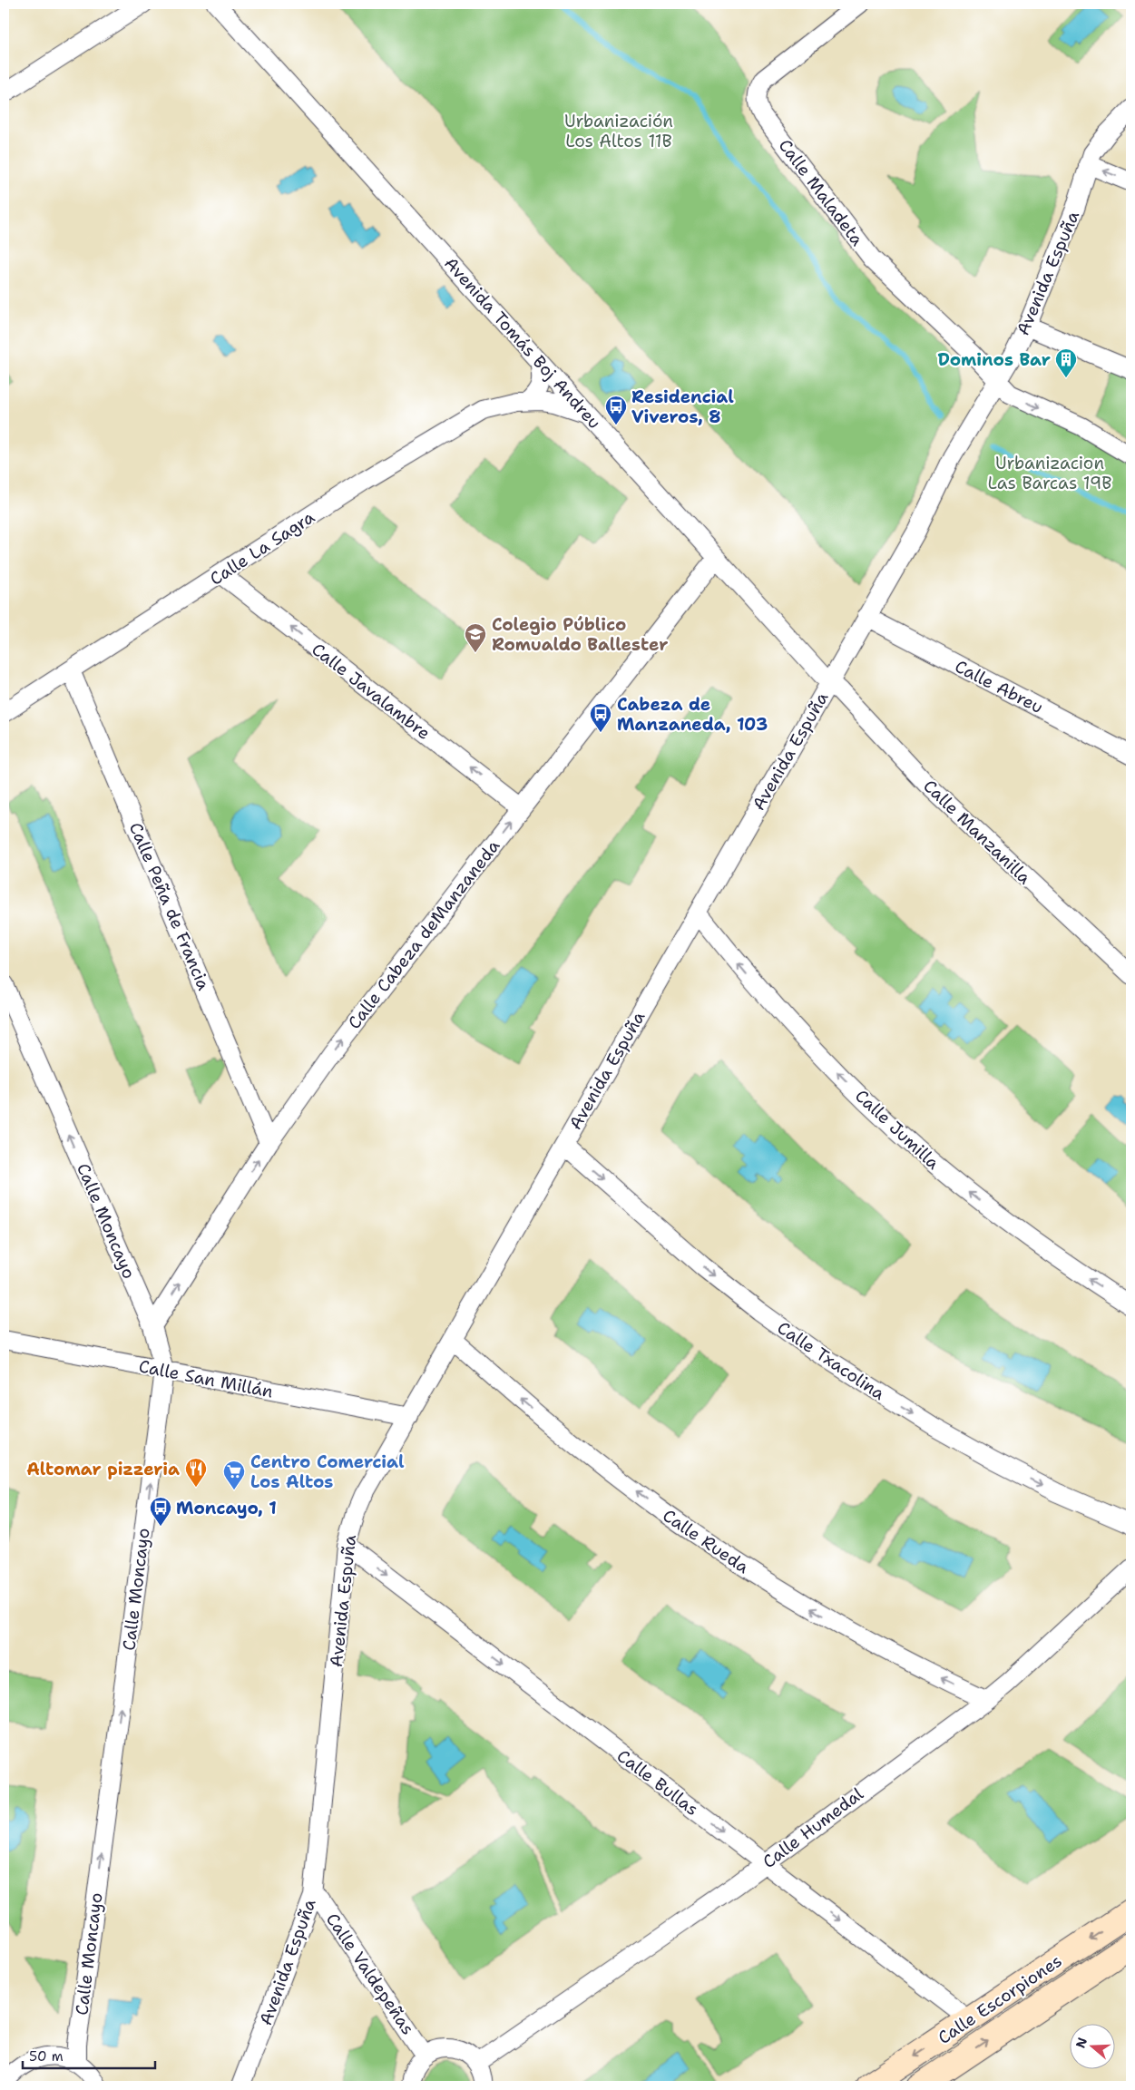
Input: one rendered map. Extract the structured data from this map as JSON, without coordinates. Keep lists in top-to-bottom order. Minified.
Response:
{"streets":{"street":["Calle Maladeta","Avenida Espuña","Avenida Tomás Boj Andreu","Calle La Sagra","Calle Abreu","Calle Javalambre","Calle Manzanilla","Calle Peña de Francia","Calle Cabeza deManzaneda","Calle Jumilla","Calle Moncayo","Calle Txacolina","Calle San Millán","Calle Rueda","Calle Bullas","Calle Humedal","Calle Valdepeñas","Calle Escorpiones"]},"crossings":[["Calle Maladeta","Avenida Espuña"],["Avenida Espuña","Avenida Tomás Boj Andreu"],["Avenida Espuña","Calle Abreu"],["Avenida Espuña","Calle Manzanilla"],["Avenida Espuña","Calle Jumilla"],["Avenida Espuña","Calle Txacolina"],["Avenida Espuña","Calle San Millán"],["Avenida Espuña","Calle Rueda"],["Avenida Espuña","Calle Bullas"],["Avenida Espuña","Calle Valdepeñas"],["Avenida Tomás Boj Andreu","Calle La Sagra"],["Avenida Tomás Boj Andreu","Calle Manzanilla"],["Avenida Tomás Boj Andreu","Calle Cabeza deManzaneda"],["Calle La Sagra","Calle Javalambre"],["Calle La Sagra","Calle Peña de Francia"],["Calle Javalambre","Calle Cabeza deManzaneda"],["Calle Peña de Francia","Calle Cabeza deManzaneda"],["Calle Cabeza deManzaneda","Calle Moncayo"],["Calle Moncayo","Calle San Millán"],["Calle Rueda","Calle Humedal"],["Calle Bullas","Calle Humedal"],["Calle Bullas","Calle Escorpiones"]],"one_way":["Calle Javalambre","Calle Cabeza deManzaneda","Calle Jumilla","Calle Moncayo","Calle Txacolina","Calle Rueda","Calle Bullas"],"parks":["Urbanización Los Altos 11B","Urbanizacion Las Barcas 19B"],"places":{"building":["Dominos Bar"],"bus stop":["Residencial Viveros, 8","Cabeza de Manzaneda, 103","Moncayo, 1"],"school or university":["Colegio Público Romualdo Ballester"],"restaurant":["Altomar pizzeria"],"supermarket":["Centro Comercial Los Altos"]},"scale_bar":"50 m","north":"left"}
